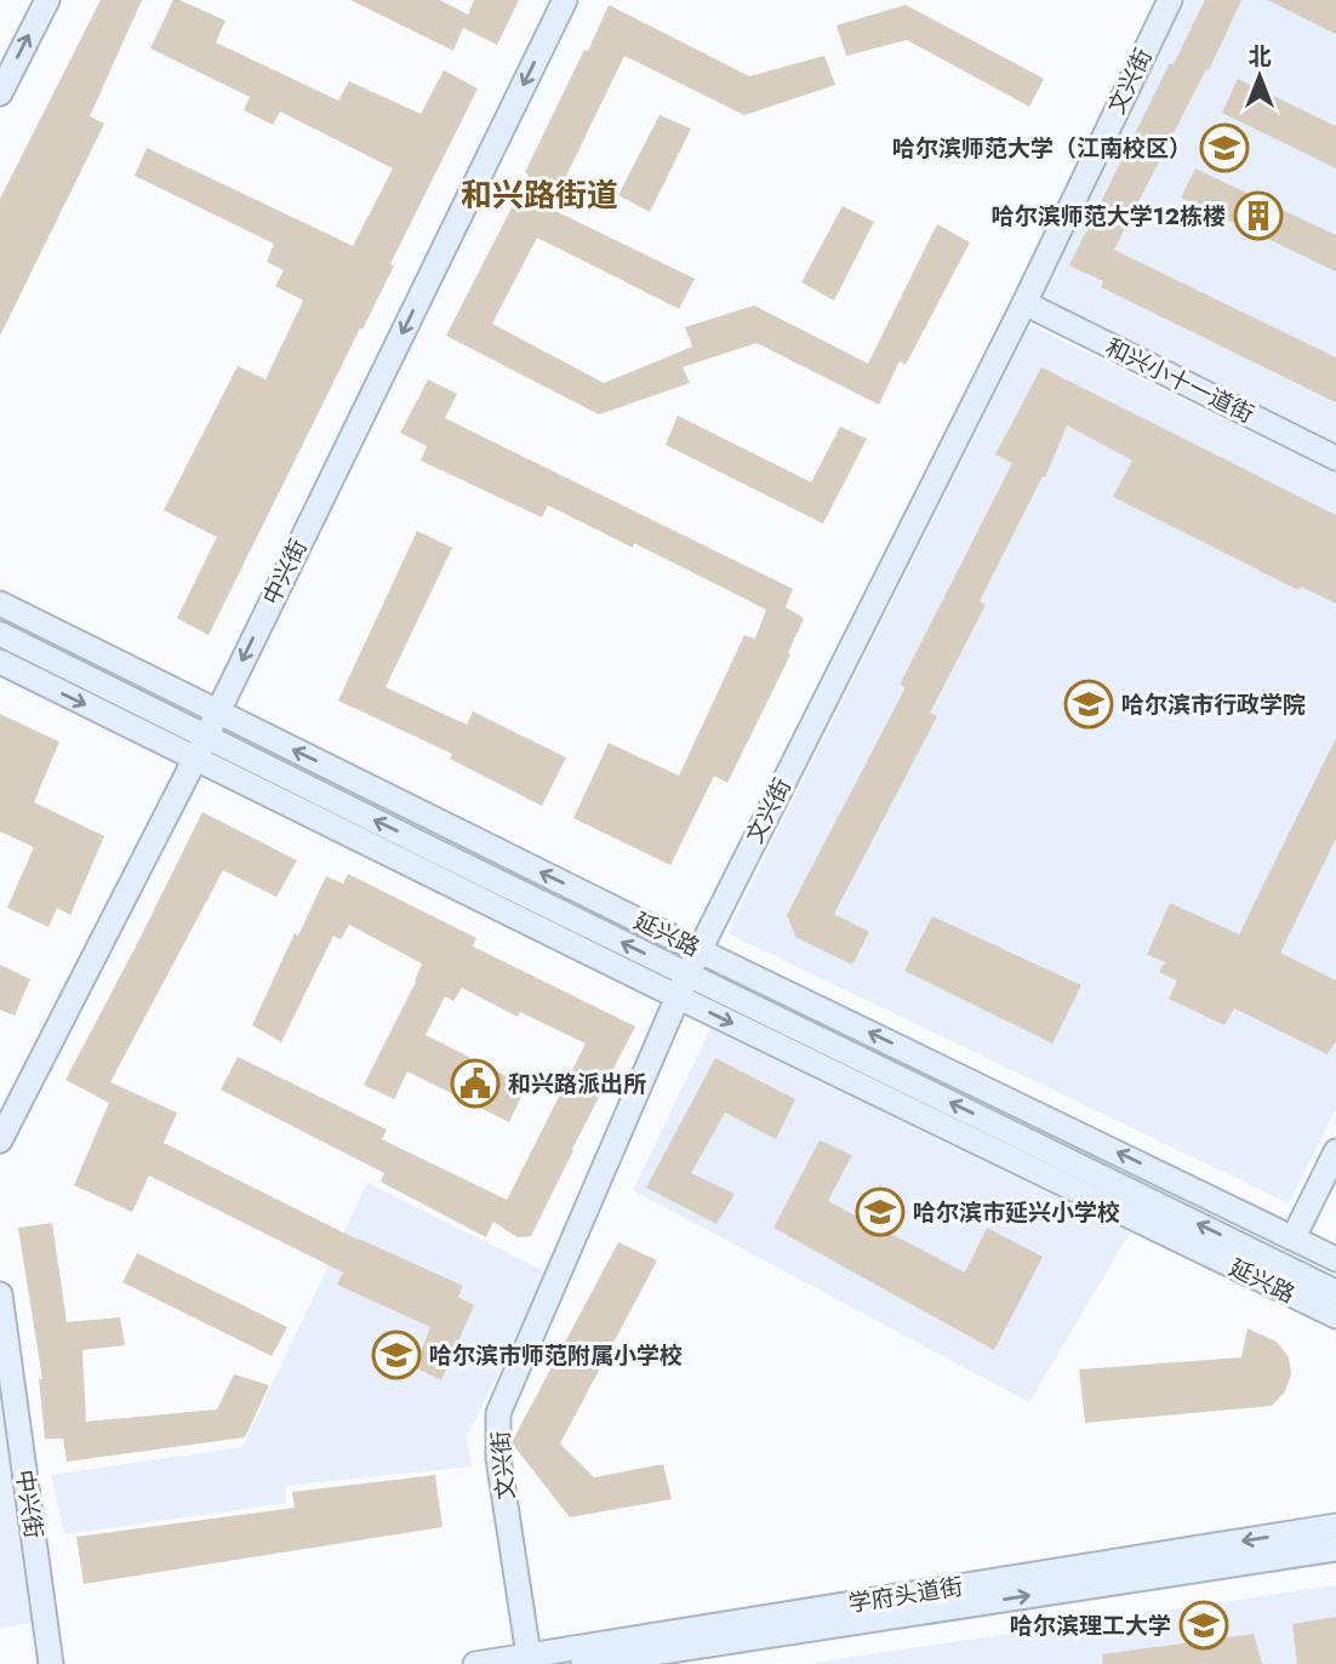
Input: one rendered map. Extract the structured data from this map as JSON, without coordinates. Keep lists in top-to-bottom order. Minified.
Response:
{"streets":{"main road":["文兴街","和兴小十一道街","中兴街","延兴路","学府头道街"]},"crossings":[["文兴街","和兴小十一道街"],["文兴街","延兴路"],["文兴街","学府头道街"],["中兴街","延兴路"]],"one_way":["中兴街"],"districts":["和兴路街道"],"places":{"school or university":["哈尔滨师范大学（江南校区）","哈尔滨市行政学院","哈尔滨市延兴小学校","哈尔滨市师范附属小学校","哈尔滨理工大学"],"building":["哈尔滨师范大学12栋楼"],"public building":["和兴路派出所"]},"north":"top"}
